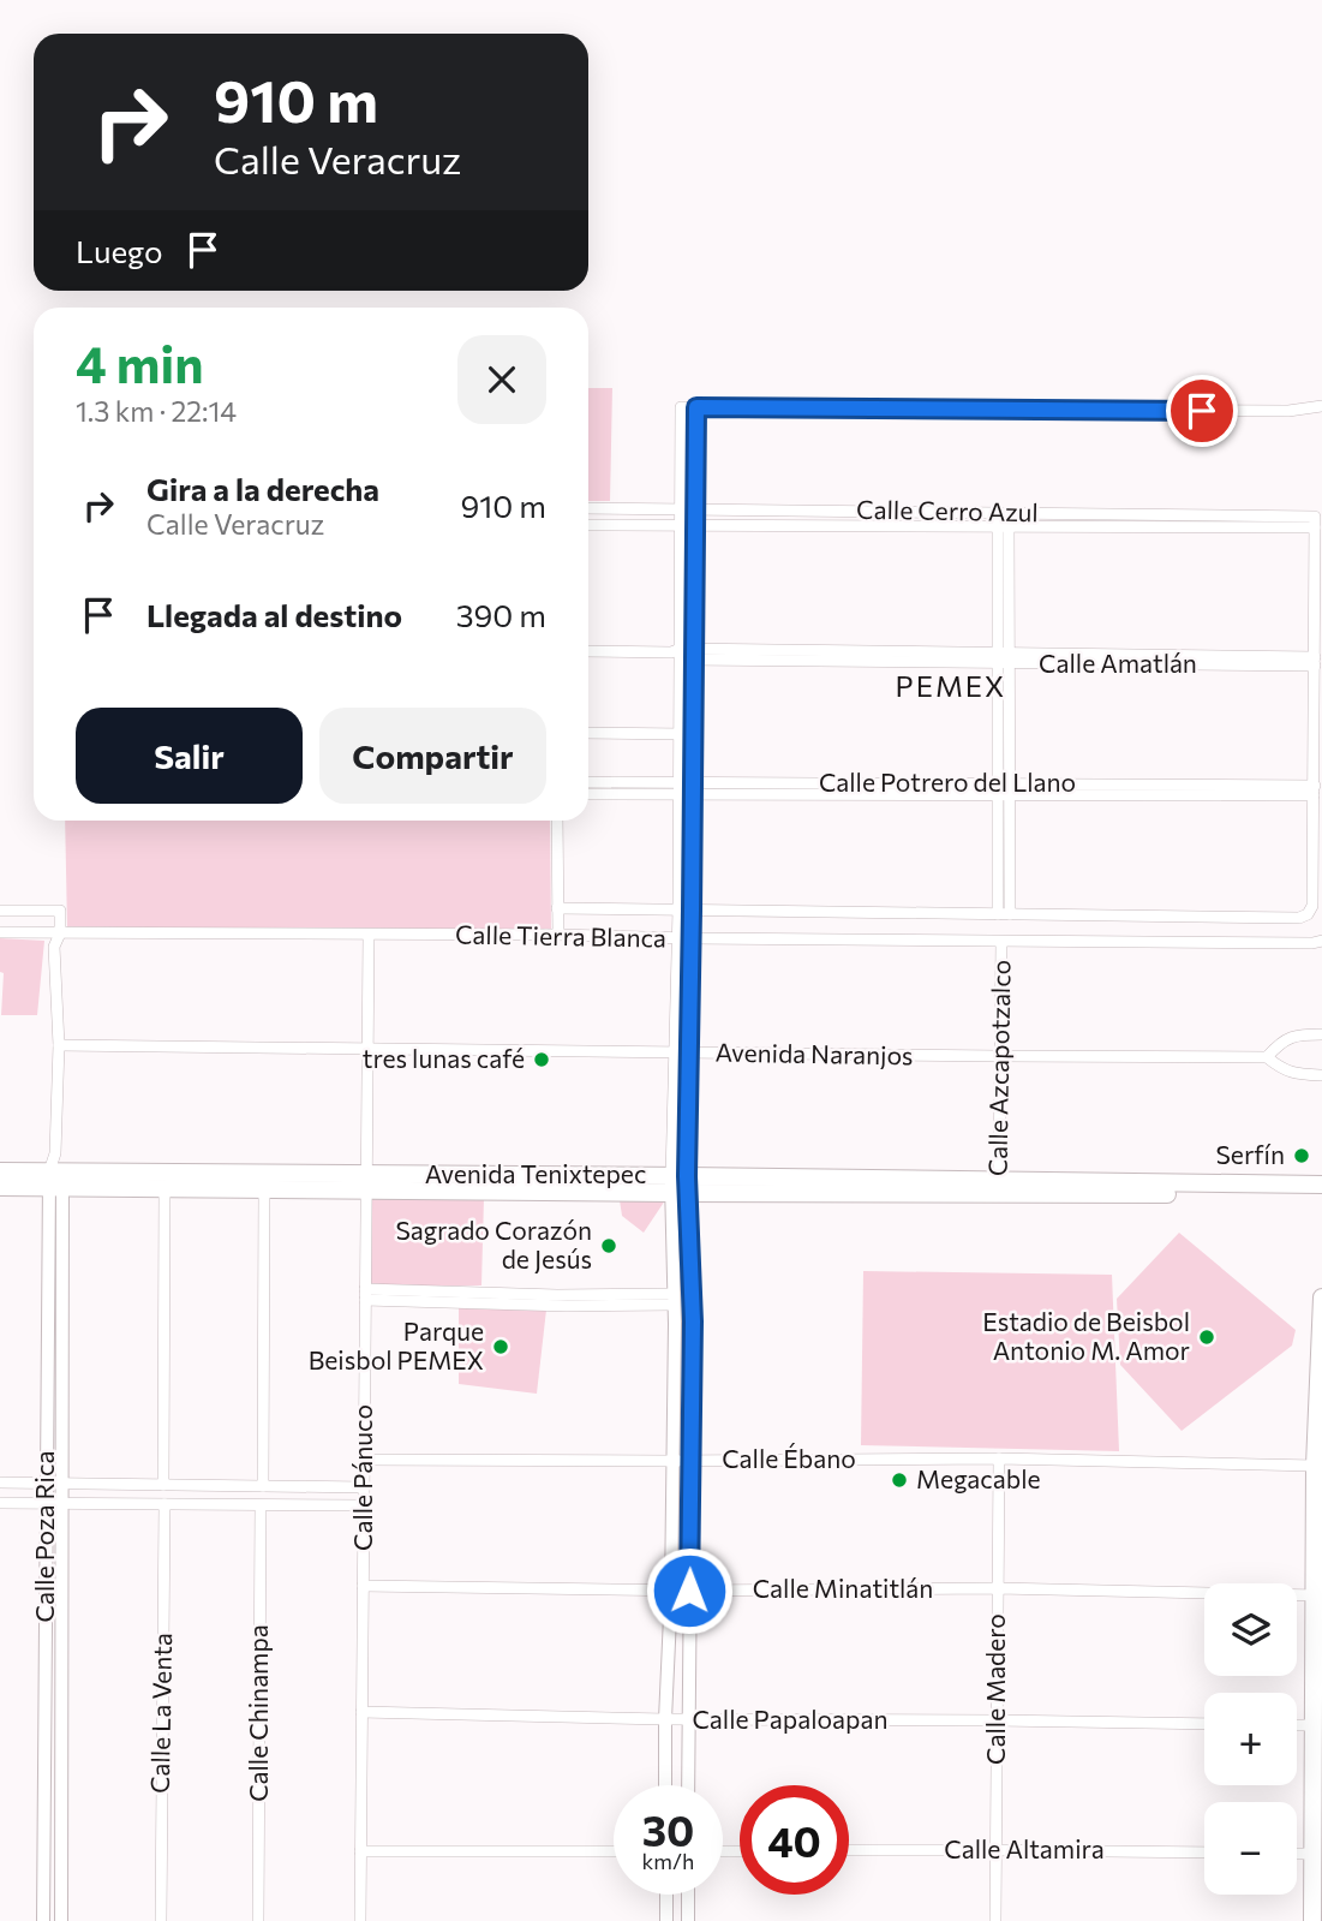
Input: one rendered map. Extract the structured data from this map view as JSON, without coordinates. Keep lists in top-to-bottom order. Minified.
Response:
{"streets":{"main road":["Avenida Tenixtepec"],"street":["Calle Cerro Azul","Calle Amatlán","Calle Potrero del Llano","Calle Tierra Blanca","Avenida Naranjos","Calle Azcapotzalco","Calle Ébano","Calle Pánuco","Calle Poza Rica","Calle Minatitlán","Calle Madero","Calle La Venta","Calle Chinampa","Calle Papaloapan","Calle Altamira"]},"crossings":[["Calle Cerro Azul","Calle Amatlán"],["Calle Tierra Blanca","Calle Azcapotzalco"],["Calle Tierra Blanca","Calle Pánuco"],["Calle Tierra Blanca","Calle Poza Rica"],["Avenida Naranjos","Calle Azcapotzalco"],["Avenida Naranjos","Calle Pánuco"],["Avenida Naranjos","Calle Poza Rica"],["Calle Azcapotzalco","Avenida Tenixtepec"],["Avenida Tenixtepec","Calle Pánuco"],["Avenida Tenixtepec","Calle Poza Rica"],["Calle Ébano","Calle Pánuco"],["Calle Ébano","Calle Madero"],["Calle Pánuco","Calle Minatitlán"],["Calle Pánuco","Calle Papaloapan"],["Calle Minatitlán","Calle Madero"],["Calle Madero","Calle Papaloapan"],["Calle Madero","Calle Altamira"]],"districts":["PEMEX"],"places":["tres lunas café","Serfín","Sagrado Corazón de Jesús","Estadio de Beisbol Antonio M. Amor","Parque Beisbol PEMEX","Megacable"],"page":{"turn":["910 m","Calle Veracruz"],"then":"Luego","heading":["4 min","1.3 km · 22:14"],"list":[{"name":"Gira a la derecha","note":"Calle Veracruz","value":"910 m"},{"name":"Llegada al destino","value":"390 m"}],"buttons":["Salir","Compartir"],"map_buttons":["+","−"],"speed":"30 km/h","limit":"40"}}
